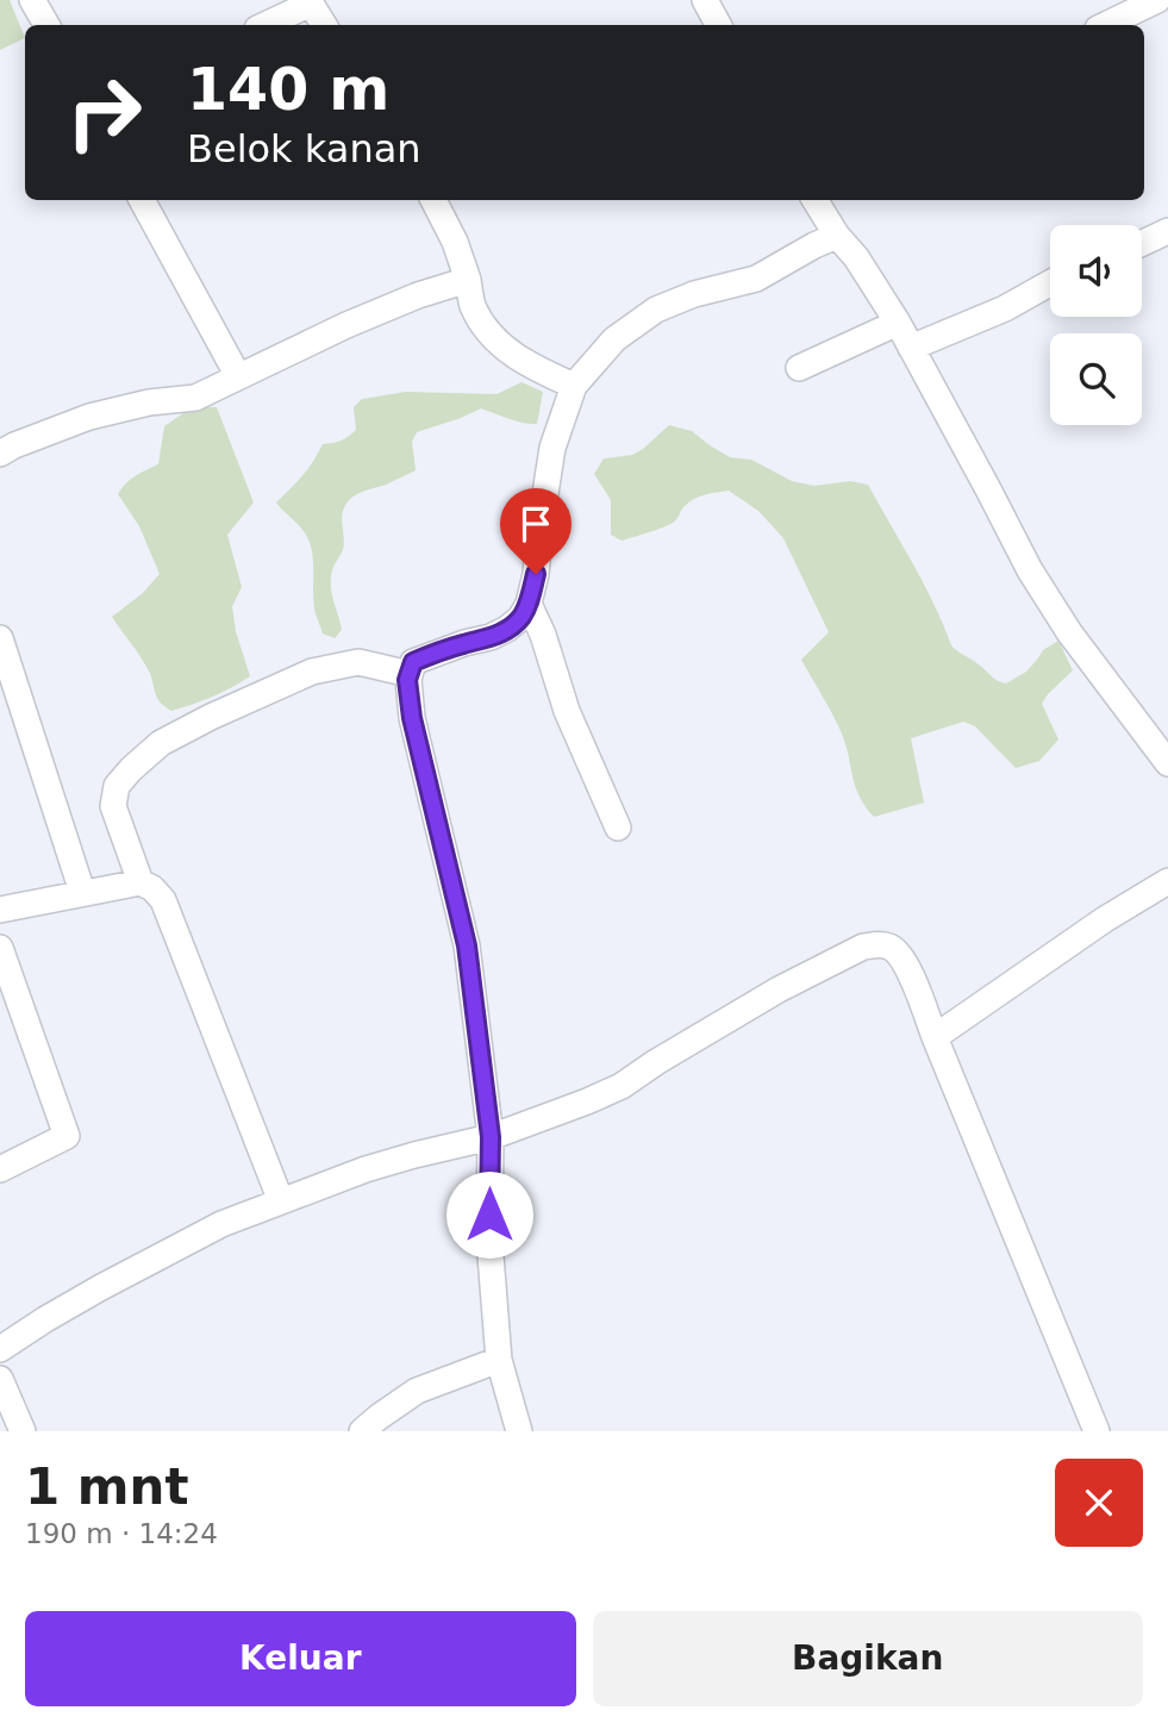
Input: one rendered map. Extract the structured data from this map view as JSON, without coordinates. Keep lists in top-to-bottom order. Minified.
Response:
{"page":{"turn":["140 m","Belok kanan"],"heading":["1 mnt","190 m · 14:24"],"buttons":["Keluar","Bagikan"]}}
